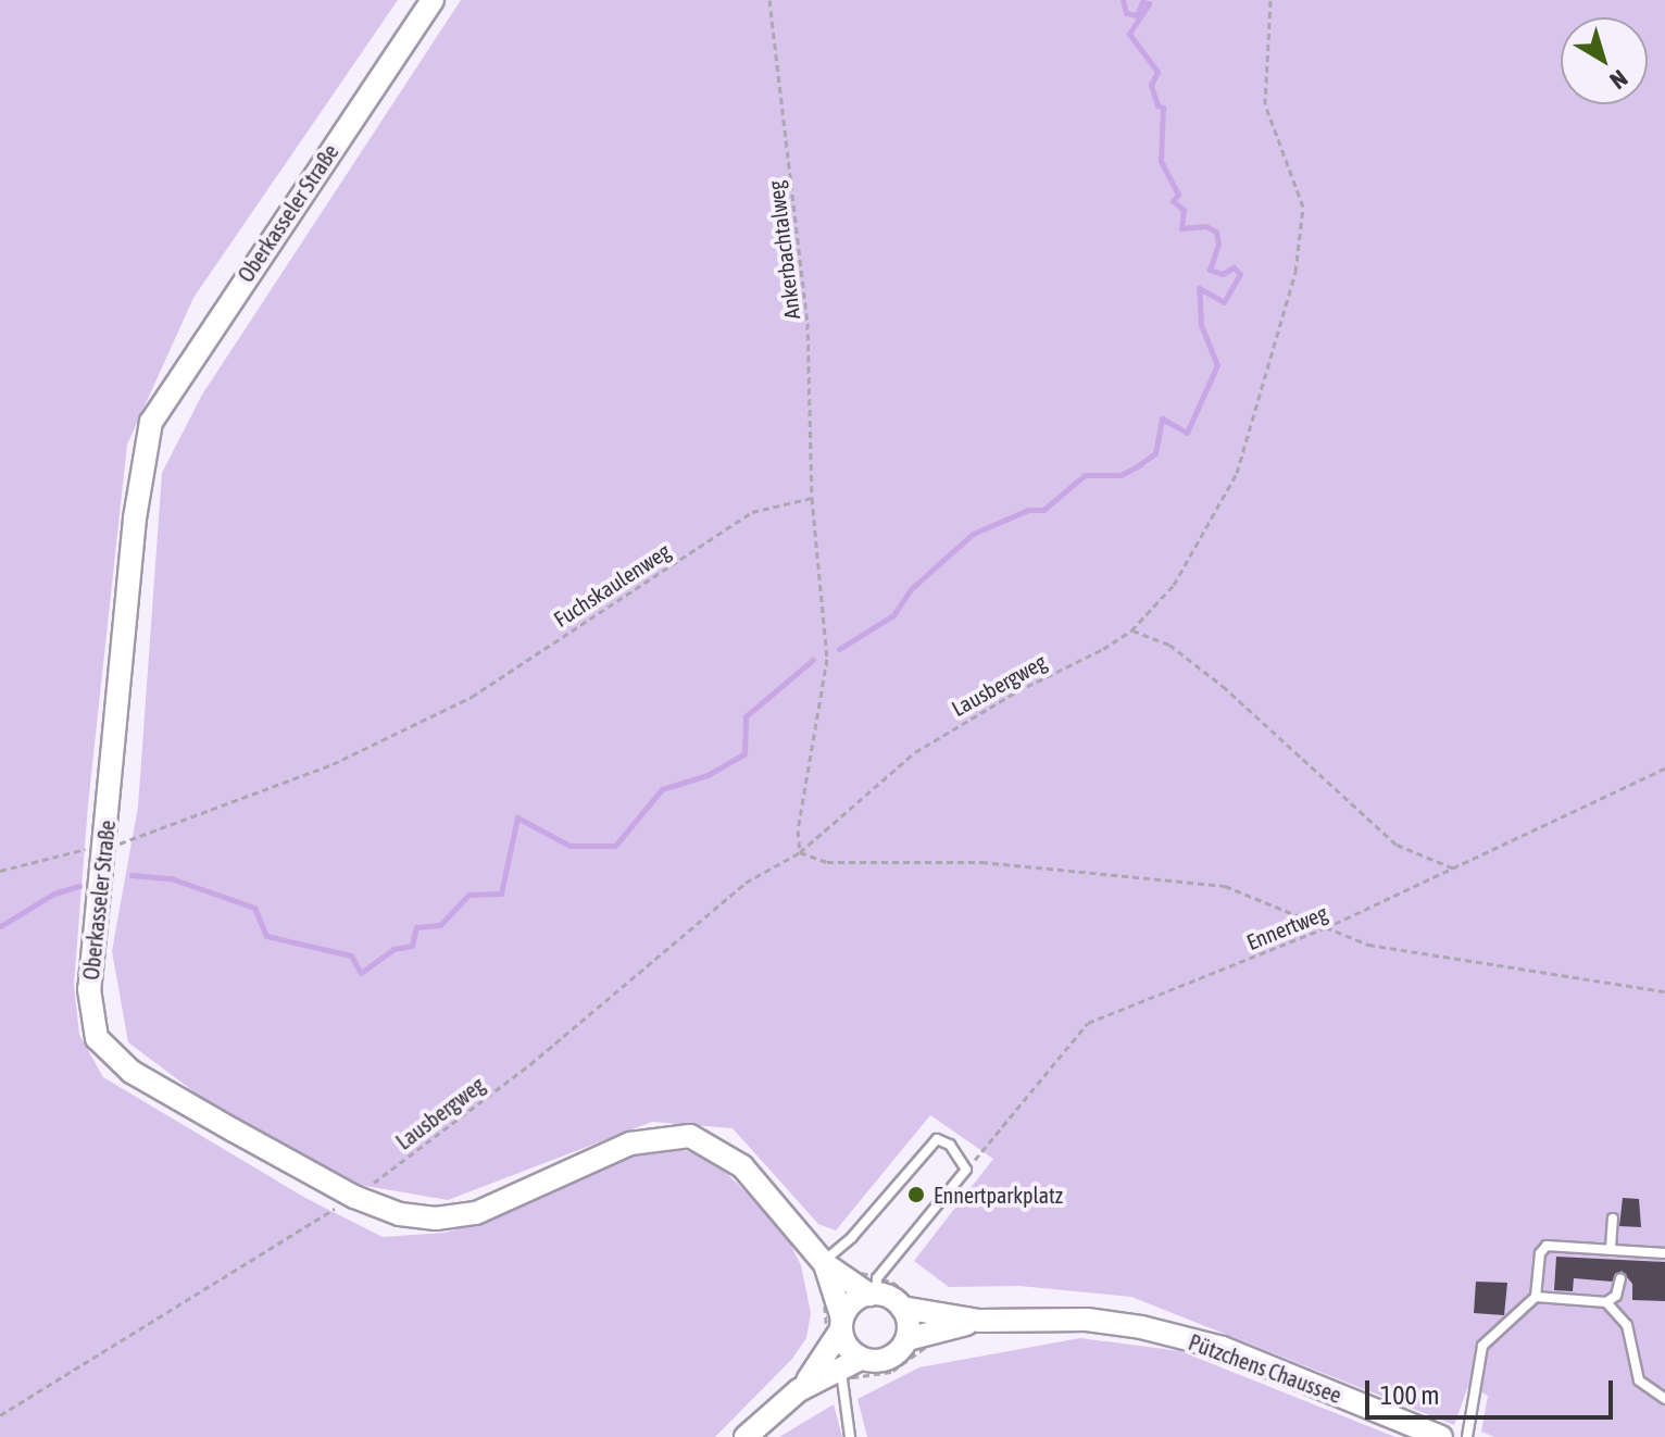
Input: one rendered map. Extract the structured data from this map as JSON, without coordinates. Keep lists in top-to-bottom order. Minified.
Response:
{"streets":{"street":["Oberkasseler Straße","Pützchens Chaussee"],"path":["Ankerbachtalweg","Fuchskaulenweg","Lausbergweg","Ennertweg"]},"crossings":[["Oberkasseler Straße","Fuchskaulenweg"],["Oberkasseler Straße","Lausbergweg"],["Oberkasseler Straße","Pützchens Chaussee"],["Ankerbachtalweg","Fuchskaulenweg"]],"places":["Ennertparkplatz"],"scale_bar":"100 m","north":"bottom right"}
